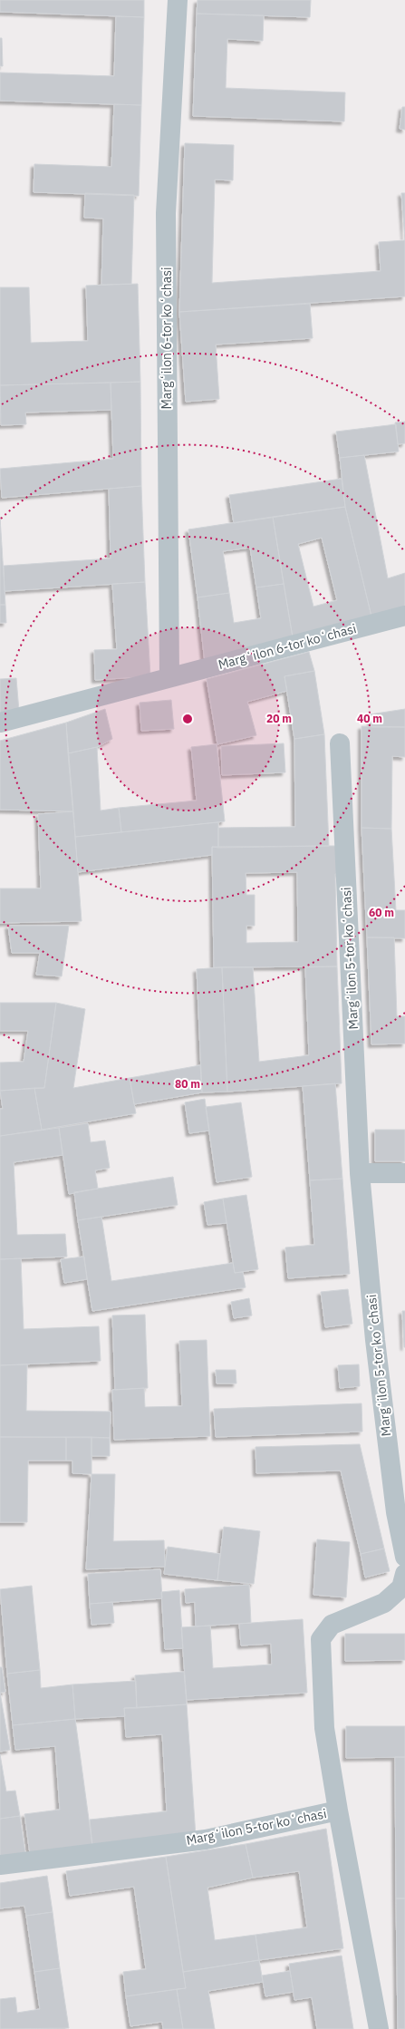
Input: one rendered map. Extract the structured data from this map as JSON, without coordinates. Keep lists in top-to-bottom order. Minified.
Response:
{"streets":{"street":["Margʻilon 6-tor koʻchasi","Margʻilon 5-tor koʻchasi"]},"rings":["20 m","40 m","60 m","80 m"]}
